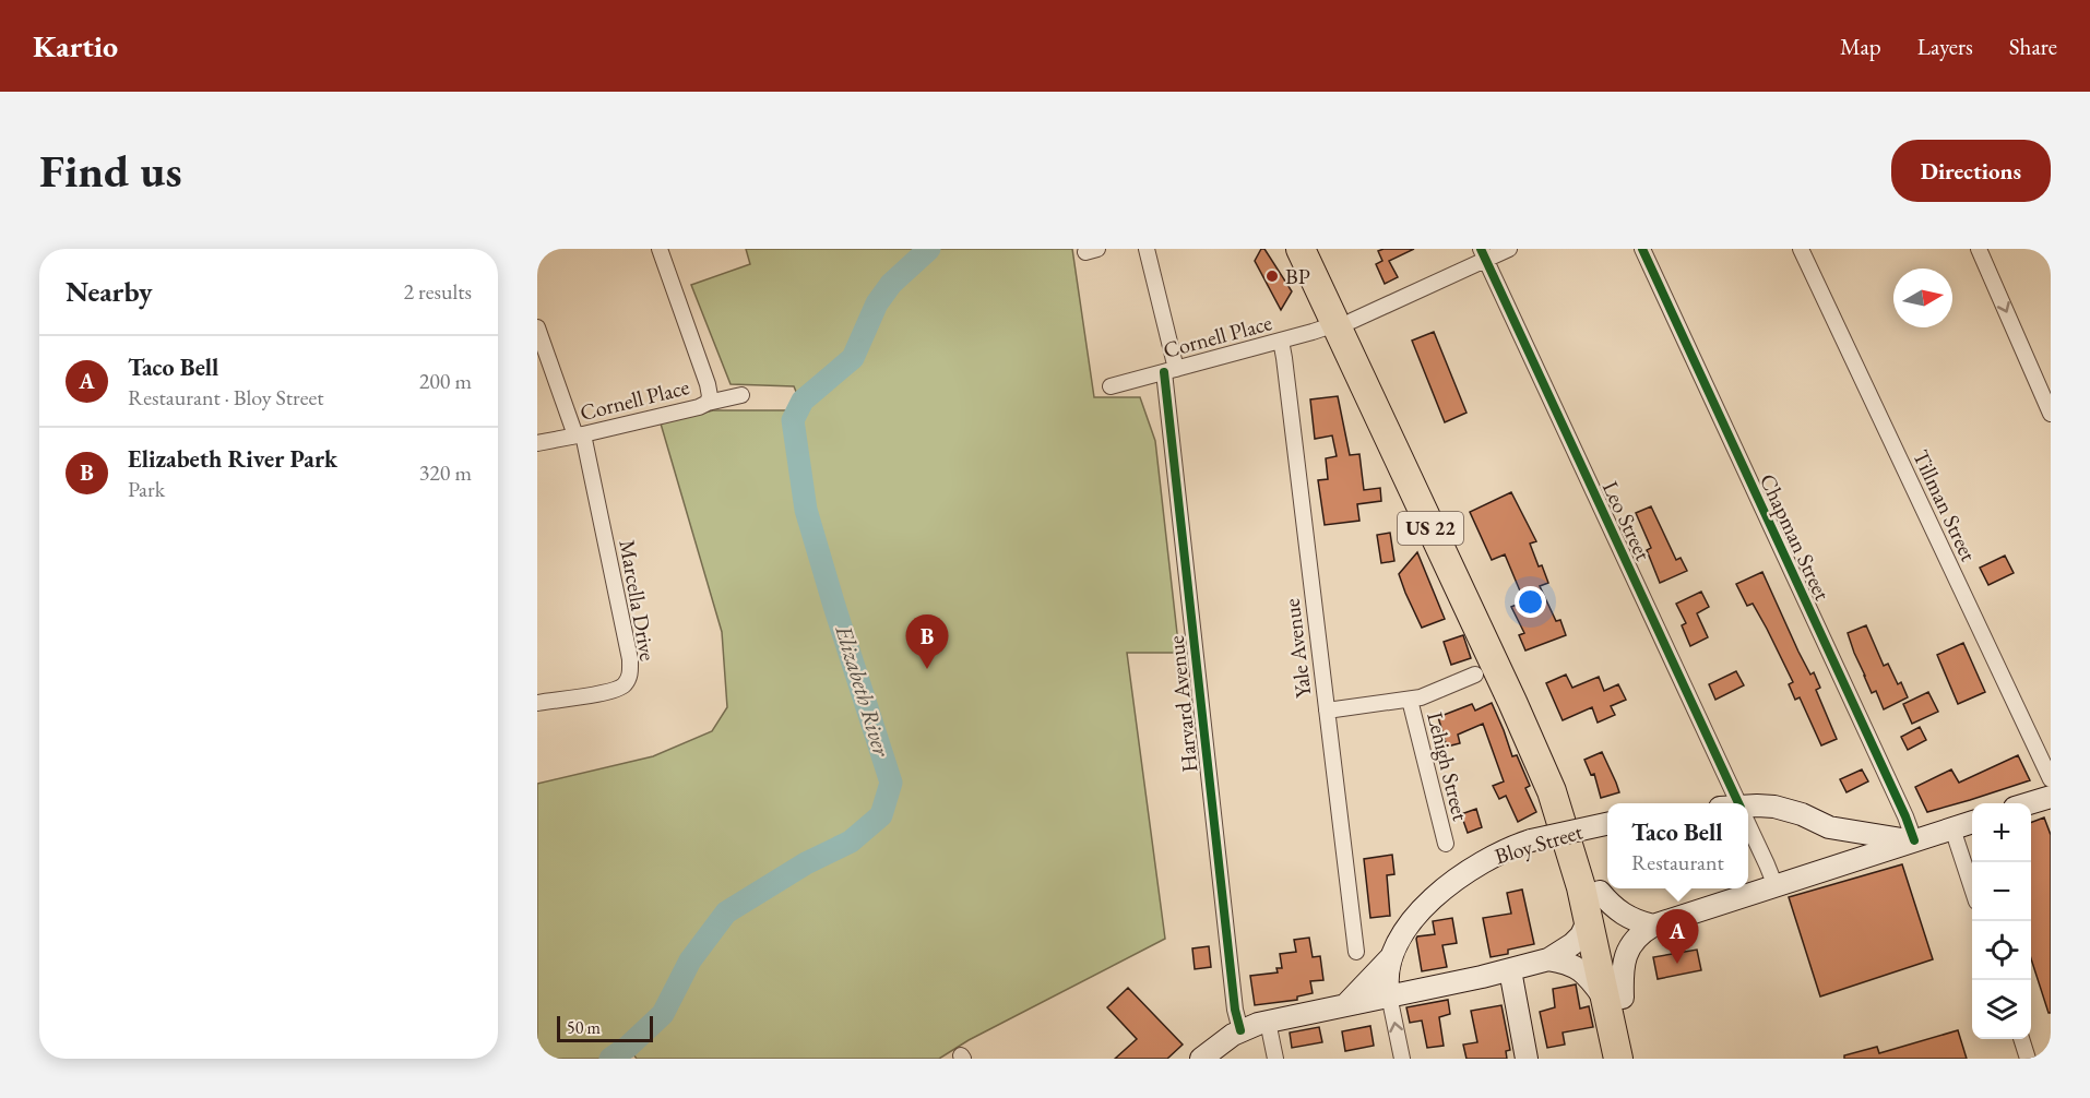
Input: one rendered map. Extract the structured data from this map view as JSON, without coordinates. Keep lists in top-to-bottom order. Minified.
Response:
{"streets":{"highway":["US 22"],"street":["Cornell Place","Tillman Street","Leo Street","Chapman Street","Marcella Drive","Yale Avenue","Harvard Avenue","Lehigh Street","Bloy Street"]},"crossings":[["Cornell Place","Leo Street"],["Cornell Place","US 22"],["Cornell Place","Marcella Drive"],["Cornell Place","Yale Avenue"],["Cornell Place","Harvard Avenue"]],"water":["Elizabeth River"],"places":["BP"],"scale_bar":"50 m","north":"right","page":{"header":"Kartio","nav":["Map","Layers","Share"],"buttons":"Directions","title":"Find us","heading":["Nearby","2 results"],"list":[{"mark":"A","name":"Taco Bell","note":"Restaurant · Bloy Street","value":"200 m"},{"mark":"B","name":"Elizabeth River Park","note":"Park","value":"320 m"}],"pins":["B","A"],"map_buttons":["+","−"],"popup":["Taco Bell","Restaurant"],"scale":"50 m"}}
